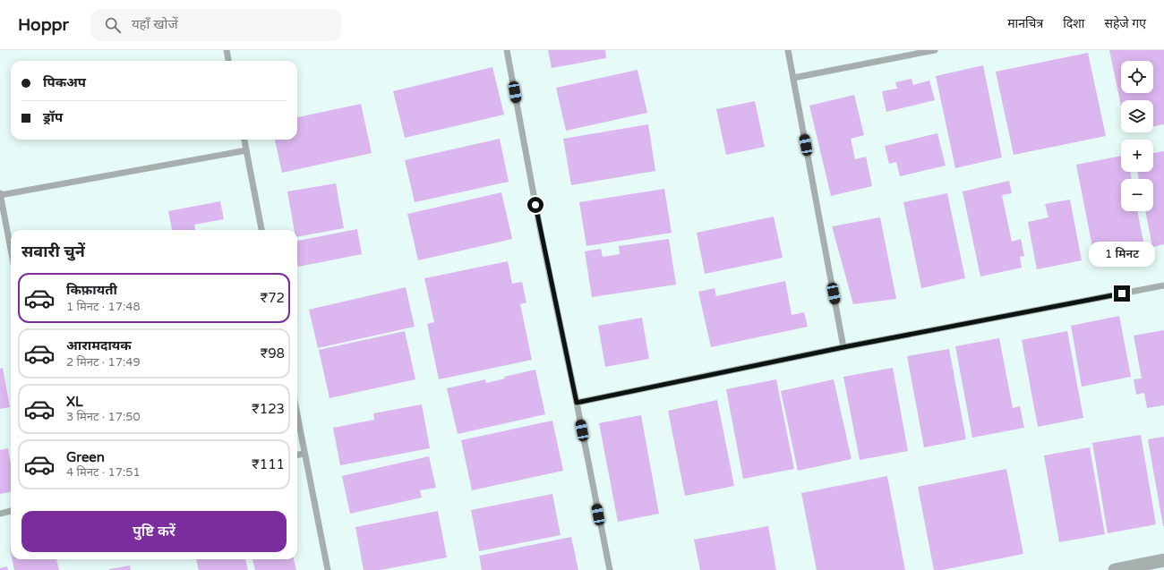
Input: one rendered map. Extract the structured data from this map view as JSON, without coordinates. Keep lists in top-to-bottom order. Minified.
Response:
{"page":{"header":"Hoppr","search":"यहाँ खोजें","nav":["मानचित्र","दिशा","सहेजे गए"],"map_buttons":["+","−"],"banner":["पिकअप","ड्रॉप"],"heading":"सवारी चुनें","bubble":"1 मिनट","list":[{"name":"किफ़ायती","note":"1 मिनट · 17:48","value":"₹72"},{"name":"आरामदायक","note":"2 मिनट · 17:49","value":"₹98"},{"name":"XL","note":"3 मिनट · 17:50","value":"₹123"},{"name":"Green","note":"4 मिनट · 17:51","value":"₹111"}],"buttons":"पुष्टि करें"}}
